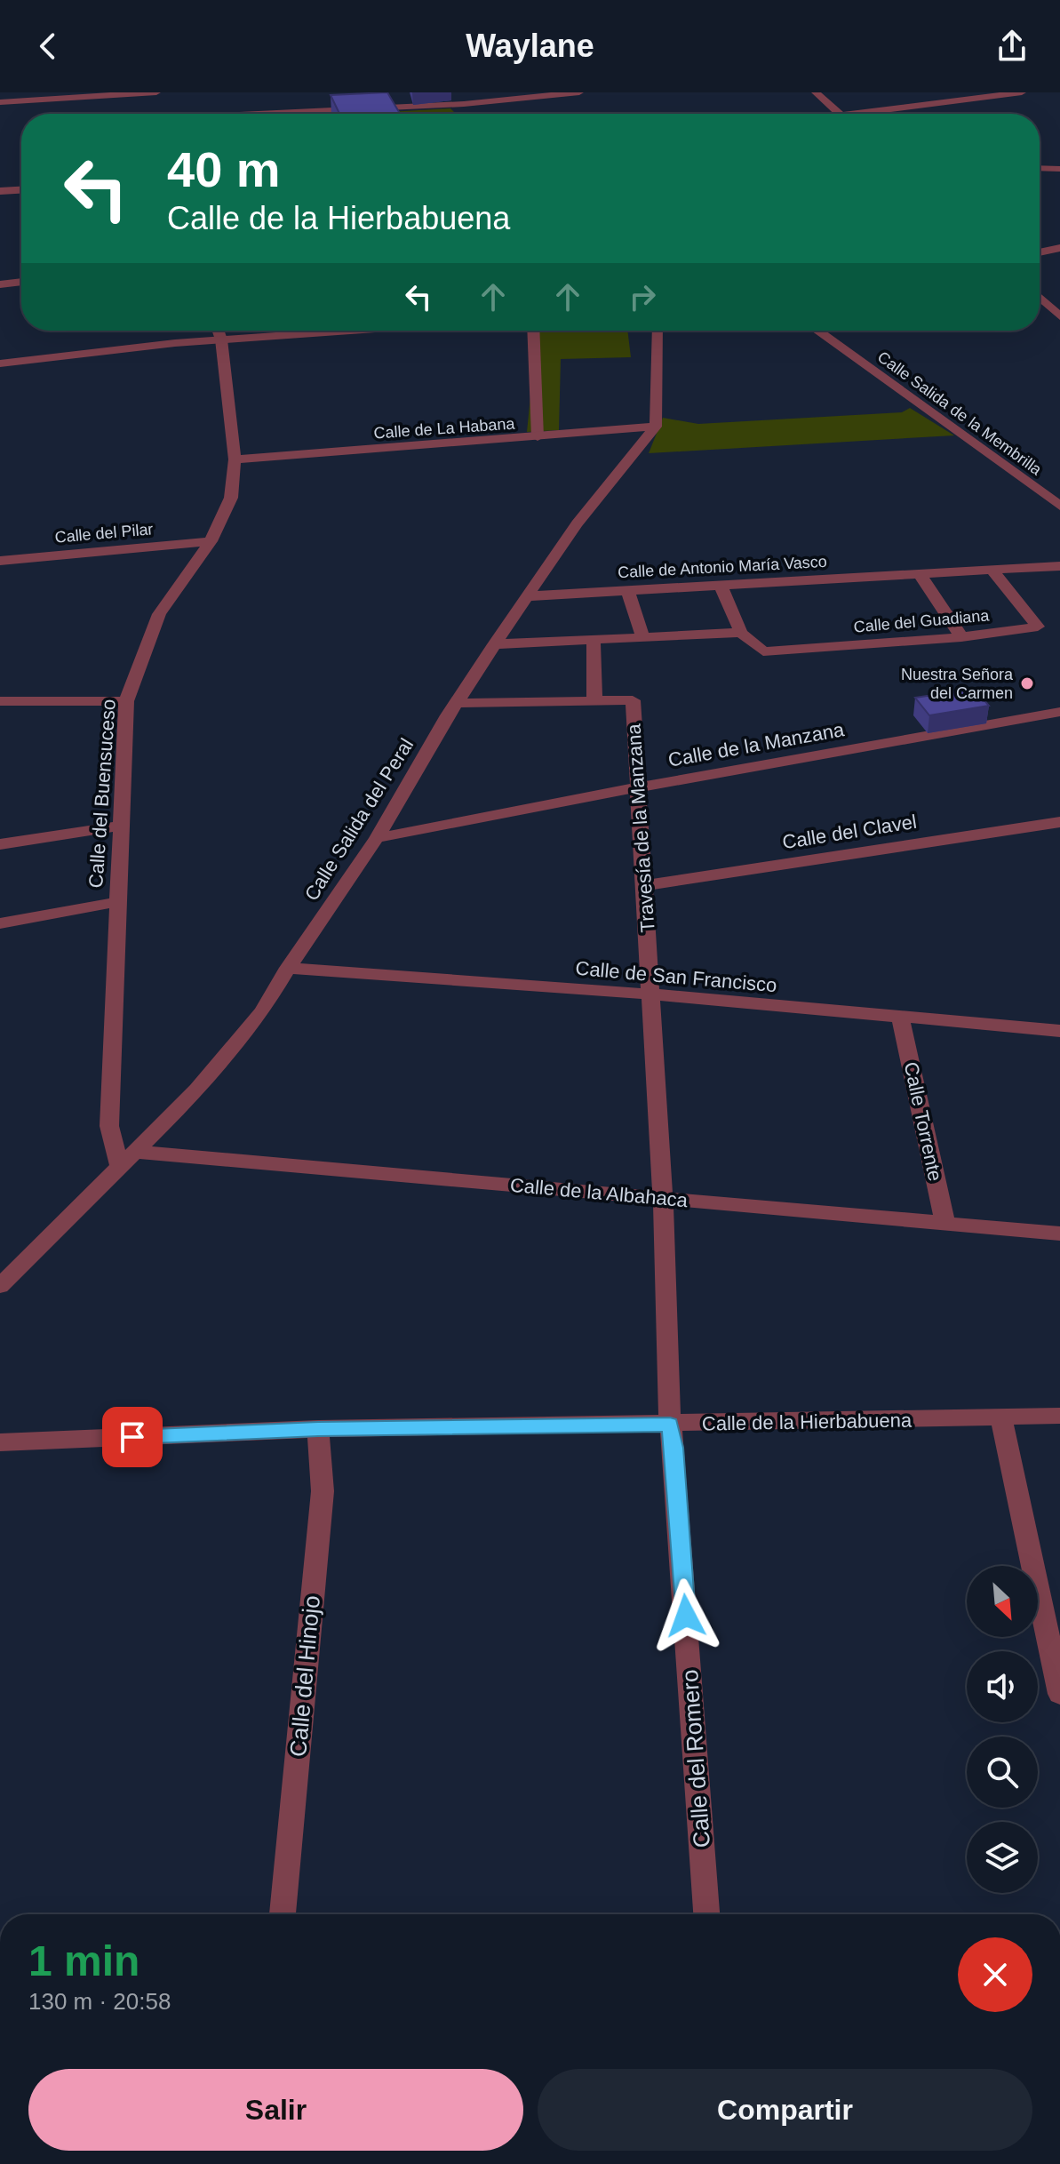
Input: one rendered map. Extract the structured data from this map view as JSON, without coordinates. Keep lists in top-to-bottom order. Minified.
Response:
{"streets":{"street":["Calle Salida de la Membrilla","Calle de La Habana","Calle del Pilar","Calle de Antonio María Vasco","Calle del Guadiana","Calle de la Manzana","Calle del Buensuceso","Calle Salida del Peral","Travesía de la Manzana","Calle del Clavel","Calle de San Francisco","Calle Torrente","Calle de la Albahaca","Calle de la Hierbabuena","Calle del Hinojo","Calle del Romero"]},"crossings":[["Calle de La Habana","Calle del Buensuceso"],["Calle de La Habana","Calle Salida del Peral"],["Calle del Pilar","Calle del Buensuceso"],["Calle de Antonio María Vasco","Calle del Guadiana"],["Calle de Antonio María Vasco","Calle Salida del Peral"],["Calle de la Manzana","Calle Salida del Peral"],["Calle de la Manzana","Travesía de la Manzana"],["Calle del Buensuceso","Calle Salida del Peral"],["Calle Salida del Peral","Calle de San Francisco"],["Calle Salida del Peral","Calle de la Albahaca"],["Travesía de la Manzana","Calle del Clavel"],["Travesía de la Manzana","Calle de San Francisco"],["Travesía de la Manzana","Calle de la Albahaca"],["Travesía de la Manzana","Calle de la Hierbabuena"],["Travesía de la Manzana","Calle del Romero"],["Calle de San Francisco","Calle Torrente"],["Calle Torrente","Calle de la Albahaca"],["Calle de la Hierbabuena","Calle del Hinojo"],["Calle de la Hierbabuena","Calle del Romero"]],"places":["Nuestra Señora del Carmen"],"north":"bottom right","page":{"header":"Waylane","turn":["40 m","Calle de la Hierbabuena"],"heading":["1 min","130 m · 20:58"],"buttons":["Salir","Compartir"]}}
